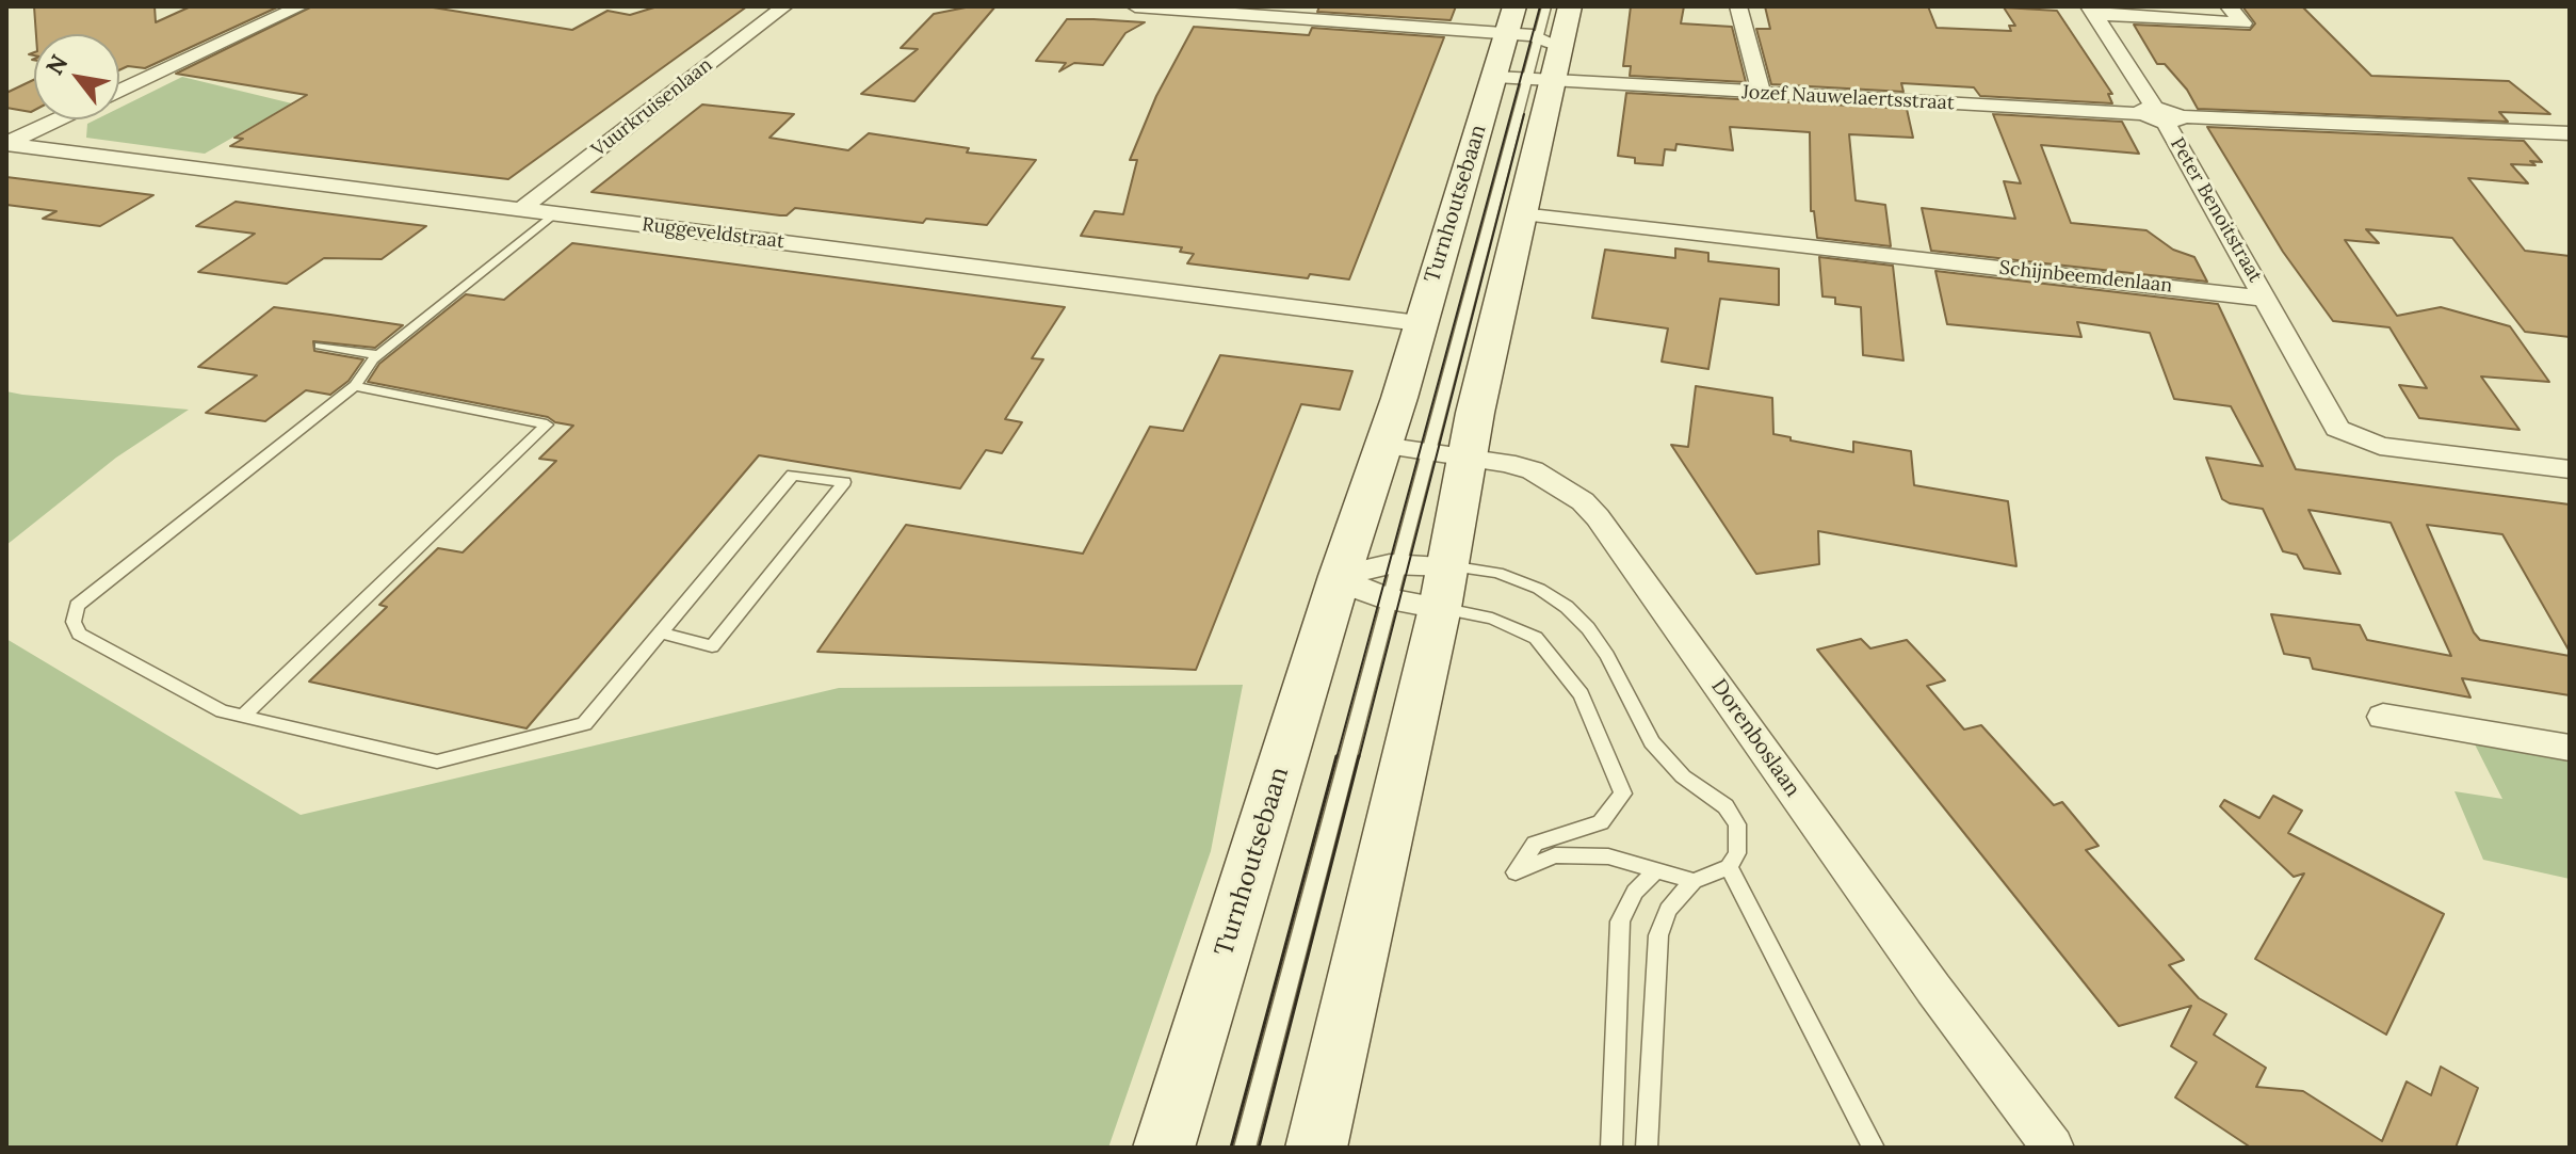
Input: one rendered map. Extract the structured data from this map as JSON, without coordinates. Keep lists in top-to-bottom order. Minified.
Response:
{"streets":{"main road":["Turnhoutsebaan"],"street":["Jozef Nauwelaertsstraat","Vuurkruisenlaan","Peter Benoitstraat","Ruggeveldstraat","Schijnbeemdenlaan","Dorenboslaan"]},"crossings":[["Jozef Nauwelaertsstraat","Turnhoutsebaan"],["Jozef Nauwelaertsstraat","Peter Benoitstraat"],["Vuurkruisenlaan","Ruggeveldstraat"],["Turnhoutsebaan","Ruggeveldstraat"],["Turnhoutsebaan","Schijnbeemdenlaan"],["Turnhoutsebaan","Dorenboslaan"],["Peter Benoitstraat","Schijnbeemdenlaan"]],"north":"top left"}
